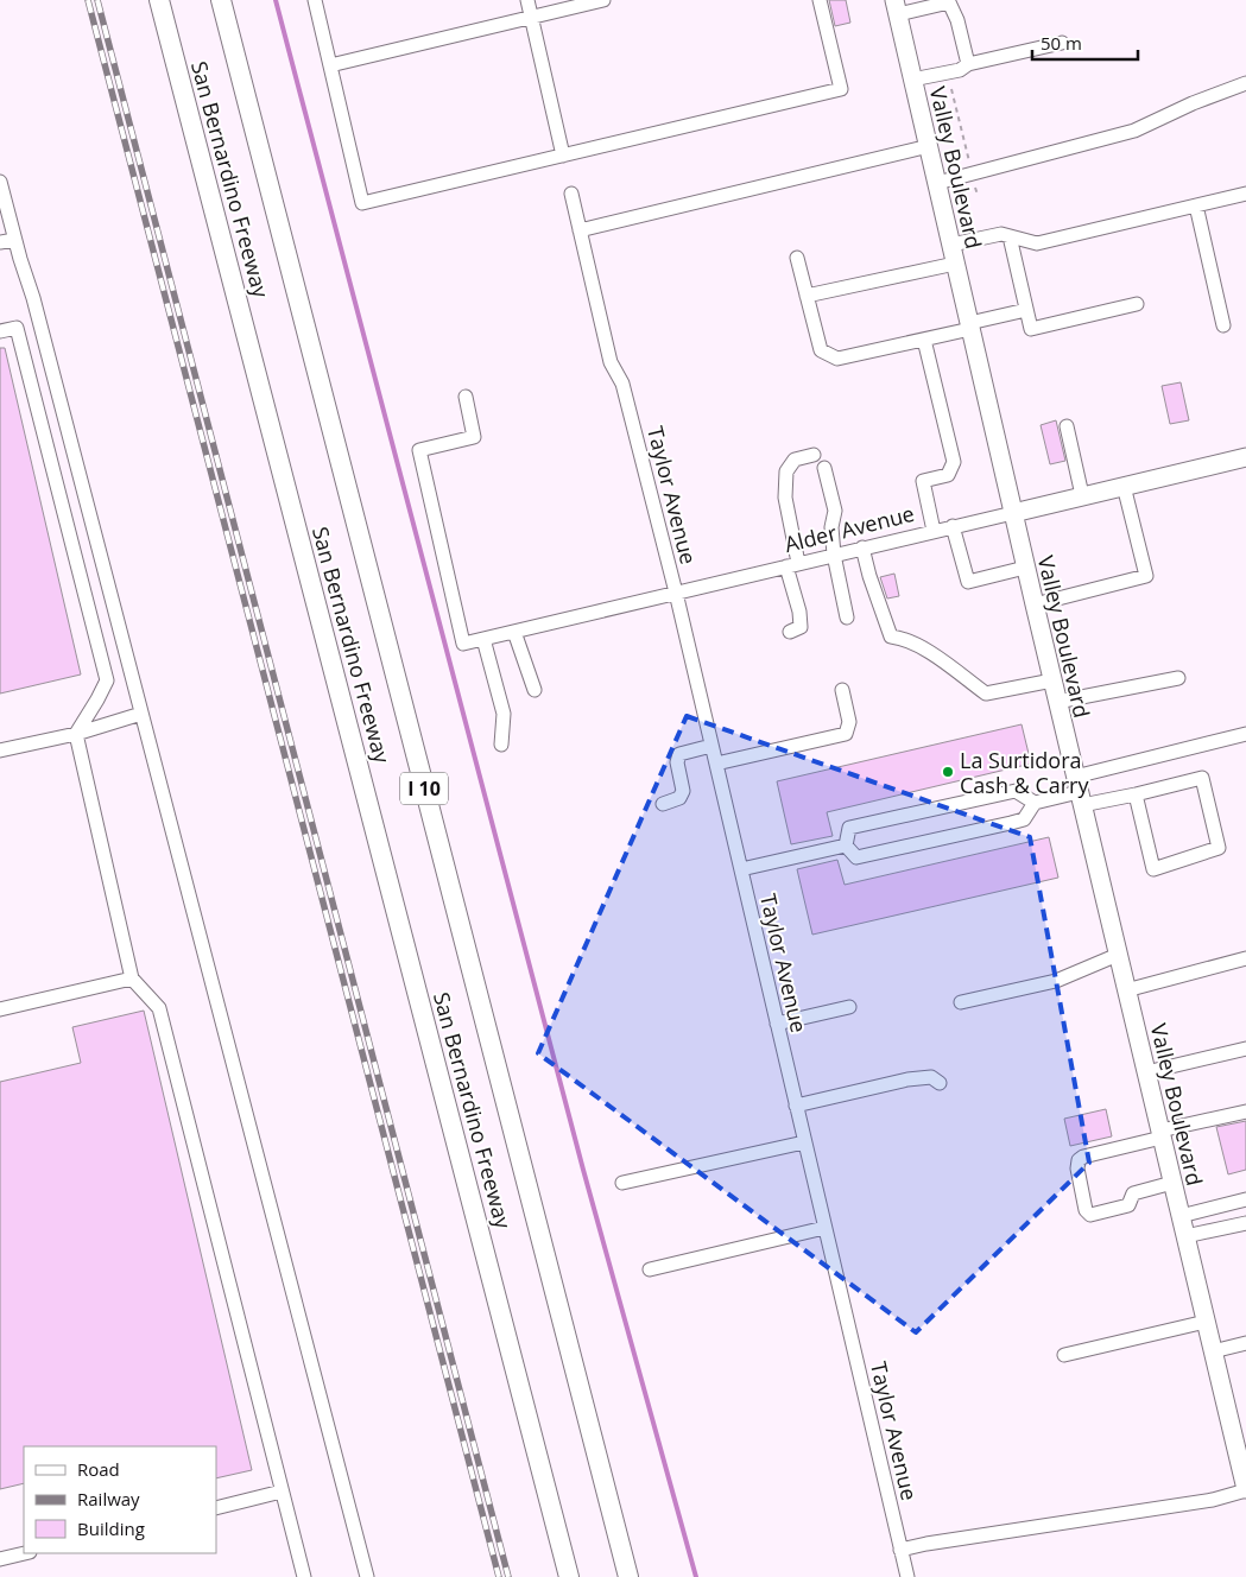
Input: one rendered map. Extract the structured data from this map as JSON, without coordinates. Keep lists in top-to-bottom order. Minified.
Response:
{"streets":{"highway":["San Bernardino Freeway","I 10"],"main road":["Valley Boulevard","Alder Avenue"],"street":["Taylor Avenue"]},"crossings":[["Valley Boulevard","Alder Avenue"],["Taylor Avenue","Alder Avenue"]],"places":["La Surtidora Cash & Carry"],"legend":["Road","Railway","Building"],"scale_bar":"50 m"}
